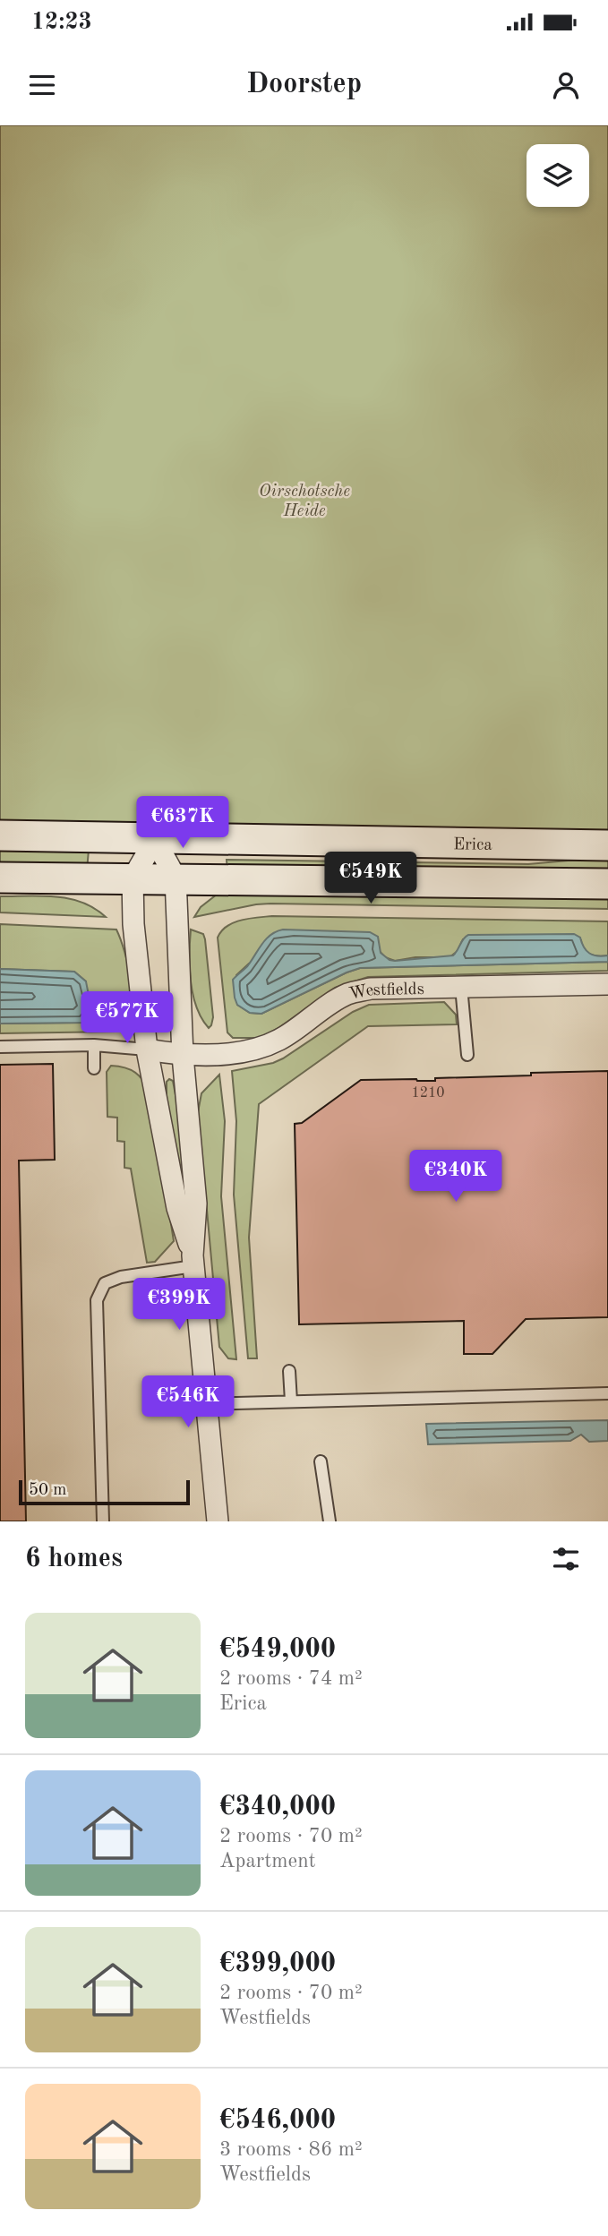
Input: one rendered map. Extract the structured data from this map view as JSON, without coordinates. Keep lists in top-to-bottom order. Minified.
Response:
{"streets":{"street":["Erica","Westfields"]},"parks":["Oirschotsche Heide"],"house_numbers":["1210"],"scale_bar":"50 m","page":{"status":"12:23","header":"Doorstep","price":["€637K","€549K","€577K","€340K","€399K","€546K"],"scale":"50 m","heading":"6 homes","list":[{"name":"€549,000","note":"2 rooms · 74 m² · Erica"},{"name":"€340,000","note":"2 rooms · 70 m² · Apartment"},{"name":"€399,000","note":"2 rooms · 70 m² · Westfields"},{"name":"€546,000","note":"3 rooms · 86 m² · Westfields"}]}}
